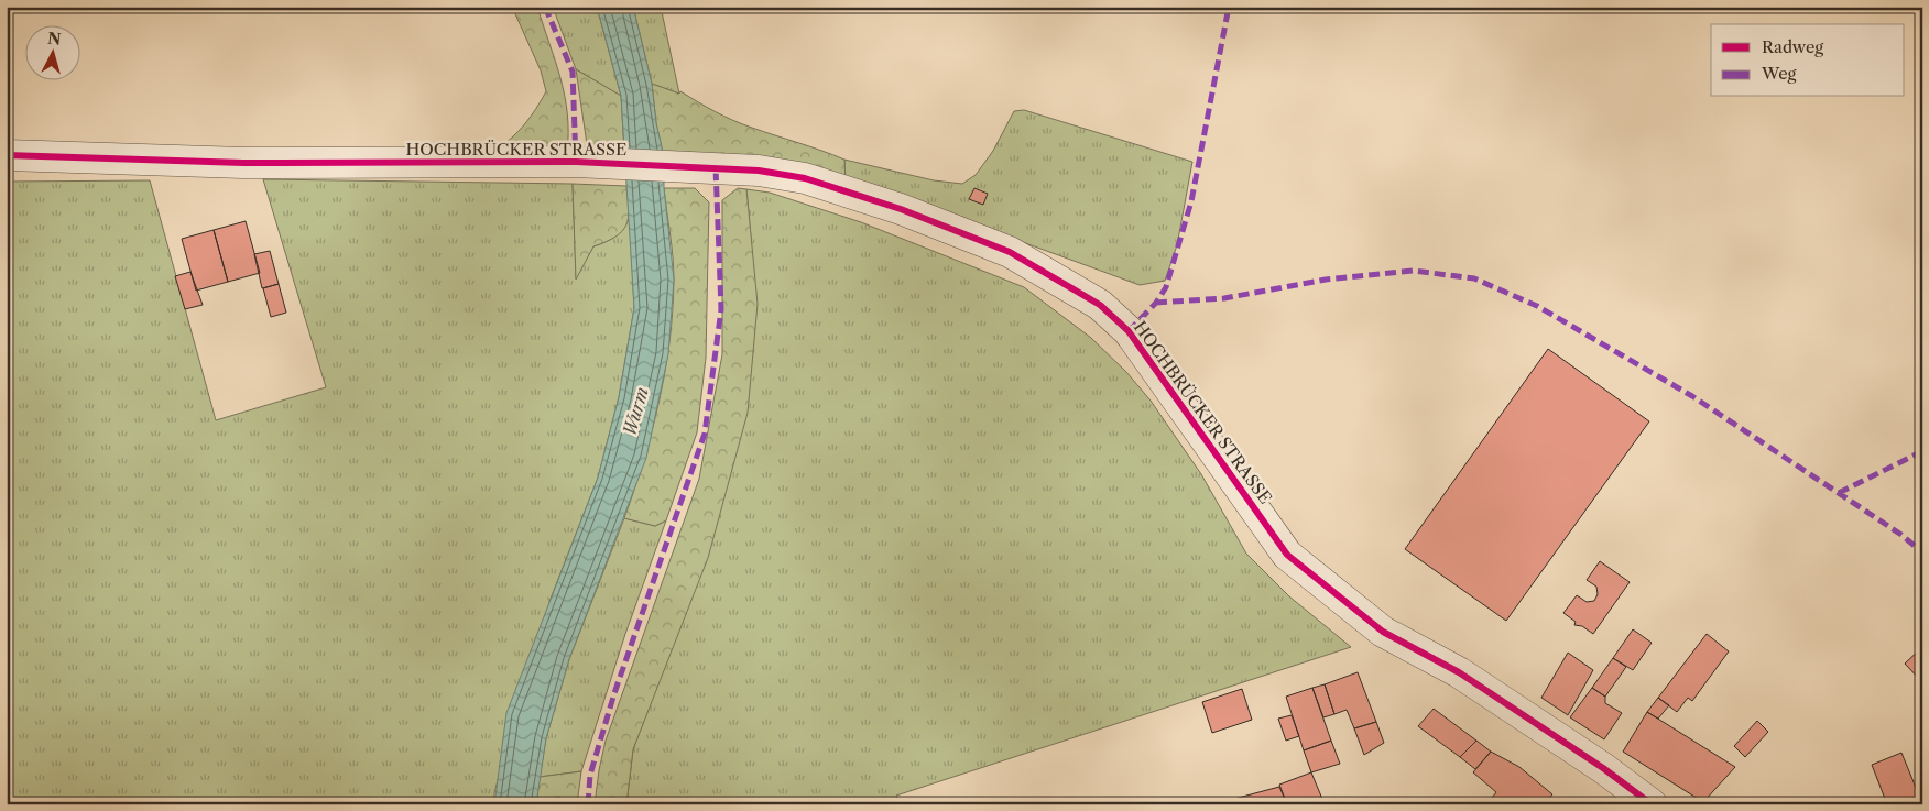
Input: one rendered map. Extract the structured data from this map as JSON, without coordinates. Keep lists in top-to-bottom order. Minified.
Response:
{"streets":{"street":["HOCHBRÜCKER STRASSE"]},"water":["Wurm"],"legend":["Radweg","Weg"],"north":"top"}
